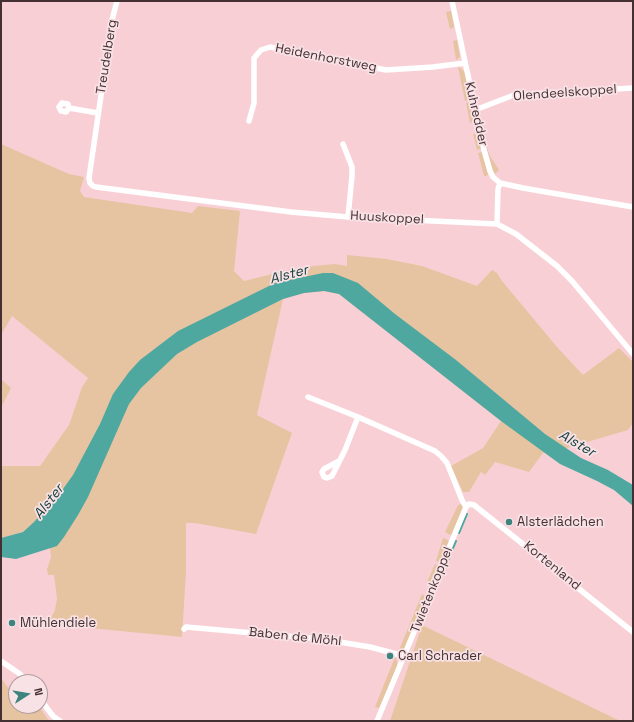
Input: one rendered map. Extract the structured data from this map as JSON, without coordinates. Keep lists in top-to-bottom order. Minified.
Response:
{"streets":{"street":["Treudelberg","Heidenhorstweg","Olendeelskoppel","Kuhredder","Huuskoppel","Kortenland","Twietenkoppel","Baben de Möhl"]},"crossings":[["Treudelberg","Huuskoppel"],["Heidenhorstweg","Kuhredder"],["Olendeelskoppel","Kuhredder"],["Kortenland","Twietenkoppel"],["Twietenkoppel","Baben de Möhl"]],"water":["Alster"],"places":["Alsterlädchen","Mühlendiele","Carl Schrader"],"north":"right"}
